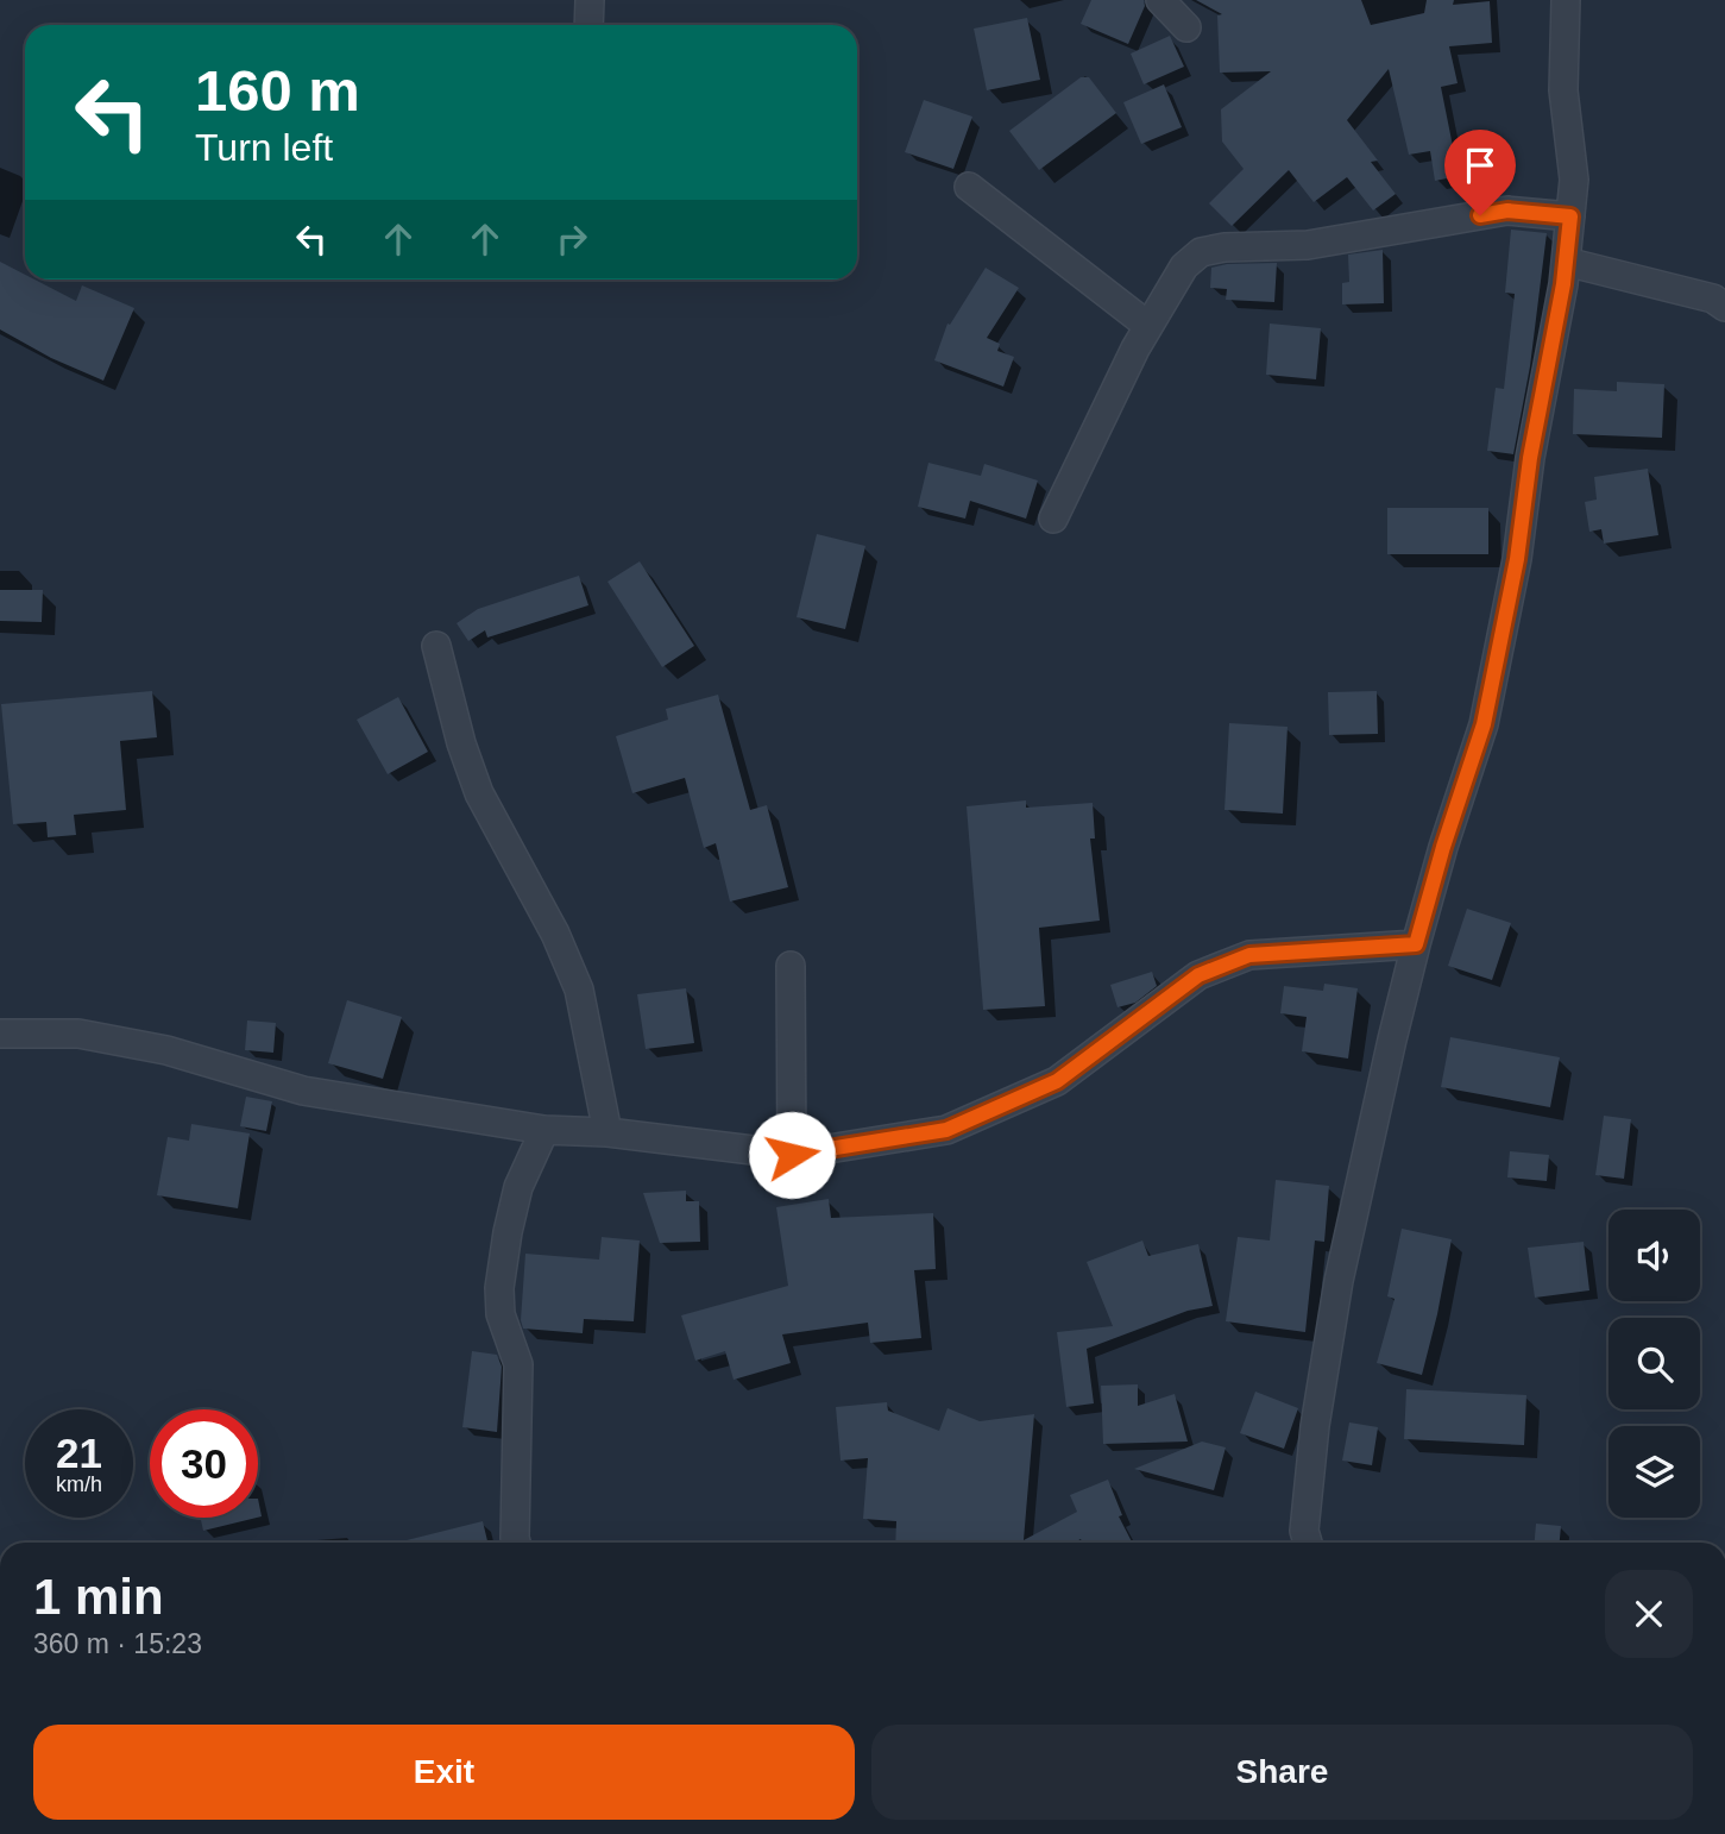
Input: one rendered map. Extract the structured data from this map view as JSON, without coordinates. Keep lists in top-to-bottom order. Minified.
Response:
{"page":{"turn":["160 m","Turn left"],"speed":"21 km/h","limit":"30","heading":["1 min","360 m · 15:23"],"buttons":["Exit","Share"]}}
